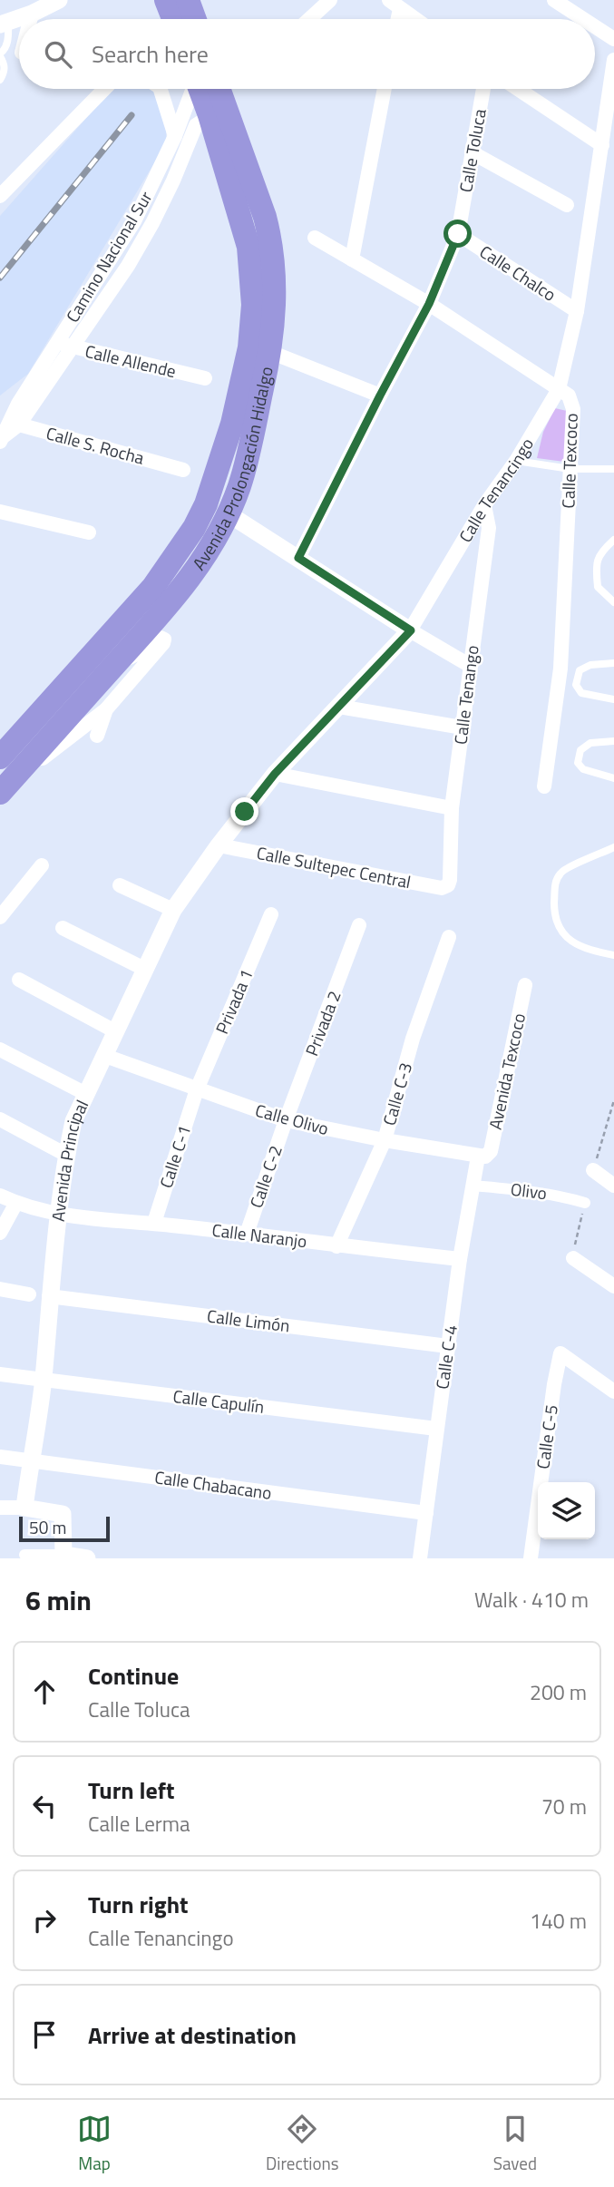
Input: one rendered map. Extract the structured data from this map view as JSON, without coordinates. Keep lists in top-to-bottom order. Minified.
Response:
{"streets":{"highway":["Avenida Prolongación Hidalgo"],"street":["Calle Toluca","Camino Nacional Sur","Calle Chalco","Calle Allende","Calle S. Rocha","Calle Texcoco","Calle Tenancingo","Calle Tenango","Calle Sultepec Central","Privada 1","Privada 2","Avenida Texcoco","Calle C-3","Calle Olivo","Calle C-1","Avenida Principal","Calle C-2","Olivo","Calle Naranjo","Calle Limón","Calle C-4","Calle Capulín","Calle C-5","Calle Chabacano"]},"crossings":[["Calle Toluca","Calle Chalco"],["Calle Toluca","Calle Texcoco"],["Camino Nacional Sur","Calle Allende"],["Camino Nacional Sur","Calle S. Rocha"],["Camino Nacional Sur","Avenida Prolongación Hidalgo"],["Calle Chalco","Calle Tenancingo"],["Calle Texcoco","Calle Tenancingo"],["Calle Tenancingo","Calle Tenango"],["Calle Tenancingo","Calle Sultepec Central"],["Calle Tenancingo","Avenida Principal"],["Calle Tenango","Calle Sultepec Central"],["Calle Sultepec Central","Avenida Principal"],["Privada 1","Calle Olivo"],["Privada 1","Calle C-1"],["Privada 2","Calle Olivo"],["Privada 2","Calle C-2"],["Avenida Texcoco","Calle Olivo"],["Avenida Texcoco","Calle C-4"],["Calle C-3","Calle Olivo"],["Calle C-3","Calle Naranjo"],["Calle Olivo","Calle C-1"],["Calle Olivo","Avenida Principal"],["Calle Olivo","Calle C-2"],["Calle Olivo","Calle C-4"],["Calle C-1","Calle Naranjo"],["Avenida Principal","Calle Naranjo"],["Avenida Principal","Calle Limón"],["Avenida Principal","Calle Capulín"],["Avenida Principal","Calle Chabacano"],["Calle C-2","Calle Naranjo"],["Olivo","Calle C-4"],["Calle Naranjo","Calle C-4"],["Calle Limón","Calle C-4"],["Calle C-4","Calle Capulín"],["Calle C-4","Calle Chabacano"]],"scale_bar":"50 m","page":{"search":"Search here","scale":"50 m","heading":["6 min","Walk · 410 m"],"list":[["Continue","Calle Toluca","200 m"],["Turn left","Calle Lerma","70 m"],["Turn right","Calle Tenancingo","140 m"],"Arrive at destination"],"nav":["Map","Directions","Saved"]}}
